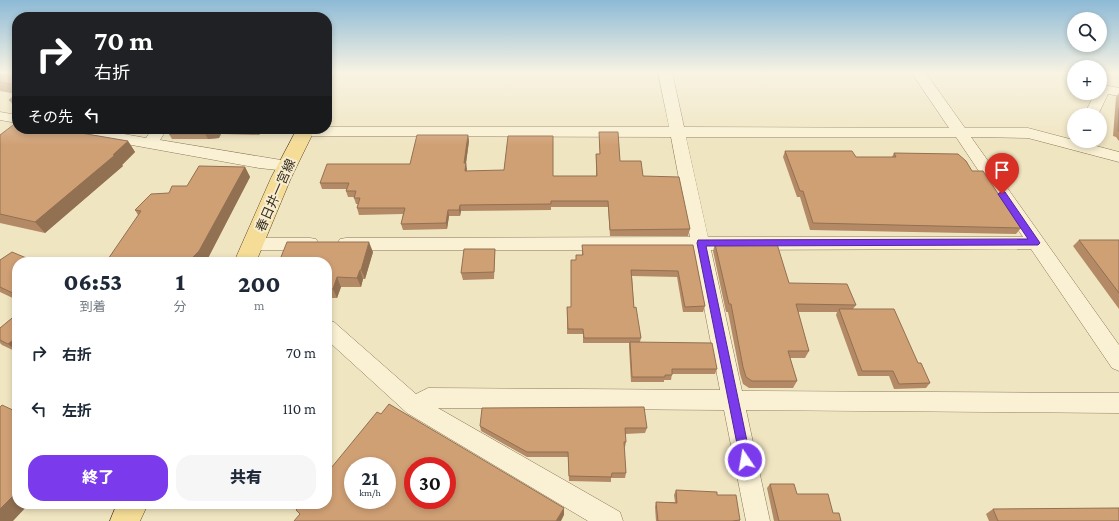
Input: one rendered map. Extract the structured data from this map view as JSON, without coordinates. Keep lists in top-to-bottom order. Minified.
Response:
{"streets":{"main road":["春日井一宮線"]},"page":{"map_buttons":["+","−"],"turn":["70 m","右折"],"then":"その先","eta":["06:53","到着","1","分","200","m"],"list":[{"name":"右折","value":"70 m"},{"name":"左折","value":"110 m"}],"buttons":["終了","共有"],"speed":"21 km/h","limit":"30"}}
